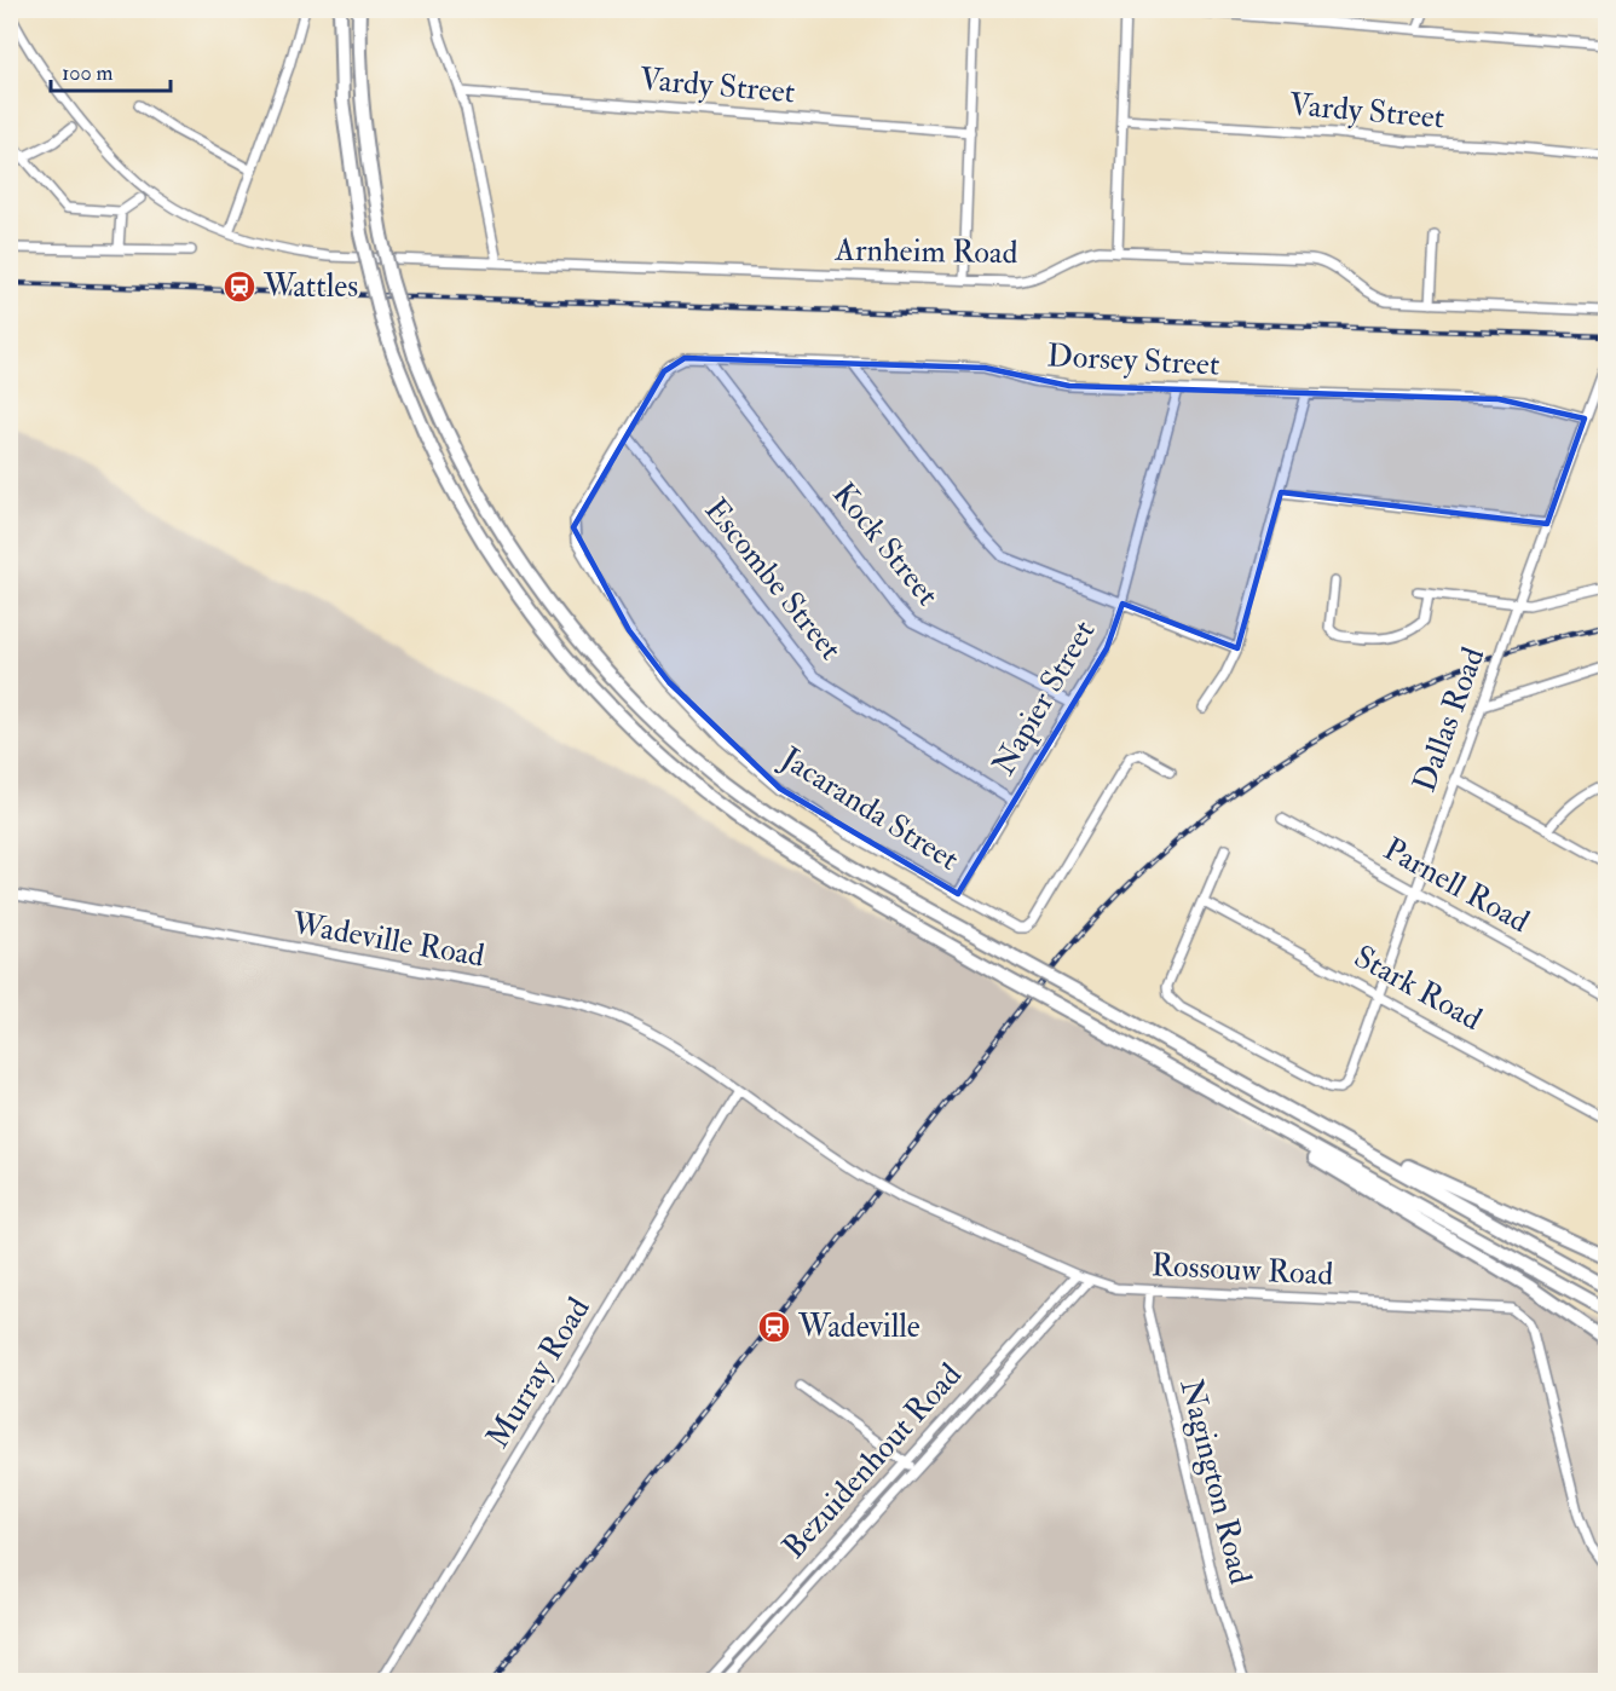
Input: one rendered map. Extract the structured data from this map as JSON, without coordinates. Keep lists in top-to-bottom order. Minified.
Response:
{"streets":{"street":["Vardy Street","Arnheim Road","Dorsey Street","Kock Street","Escombe Street","Napier Street","Dallas Road","Jacaranda Street","Parnell Road","Wadeville Road","Stark Road","Rossouw Road","Murray Road","Bezuidenhout Road","Nagington Road"]},"crossings":[["Dorsey Street","Kock Street"],["Dorsey Street","Escombe Street"],["Dorsey Street","Napier Street"],["Dorsey Street","Dallas Road"],["Dorsey Street","Jacaranda Street"],["Kock Street","Napier Street"],["Escombe Street","Napier Street"],["Escombe Street","Jacaranda Street"],["Napier Street","Jacaranda Street"],["Dallas Road","Parnell Road"],["Dallas Road","Stark Road"],["Wadeville Road","Rossouw Road"],["Wadeville Road","Murray Road"],["Rossouw Road","Murray Road"],["Rossouw Road","Bezuidenhout Road"],["Rossouw Road","Nagington Road"]],"places":{"station":["Wattles","Wadeville"]},"scale_bar":"100 m"}
